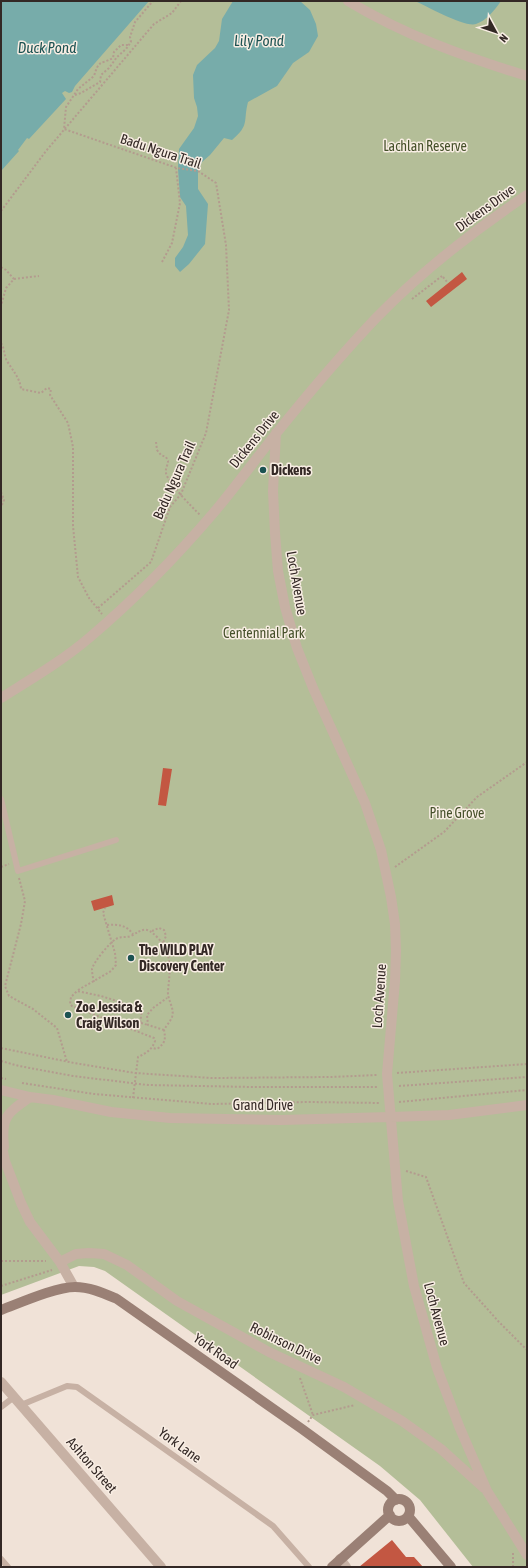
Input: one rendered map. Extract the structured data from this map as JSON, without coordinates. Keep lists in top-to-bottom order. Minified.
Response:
{"streets":{"main road":["York Road"],"street":["Dickens Drive","Loch Avenue","Grand Drive","Robinson Drive","Ashton Street"],"lane":["York Lane"],"path":["Badu Ngura Trail"]},"crossings":[["Dickens Drive","Loch Avenue"],["Loch Avenue","Grand Drive"],["Loch Avenue","Robinson Drive"],["York Lane","Ashton Street"]],"water":["Lily Pond","Duck Pond"],"parks":["Lachlan Reserve","Centennial Park","Pine Grove"],"places":["Dickens","The WILD PLAY Discovery Center","Zoe Jessica & Craig Wilson"],"north":"bottom right"}
